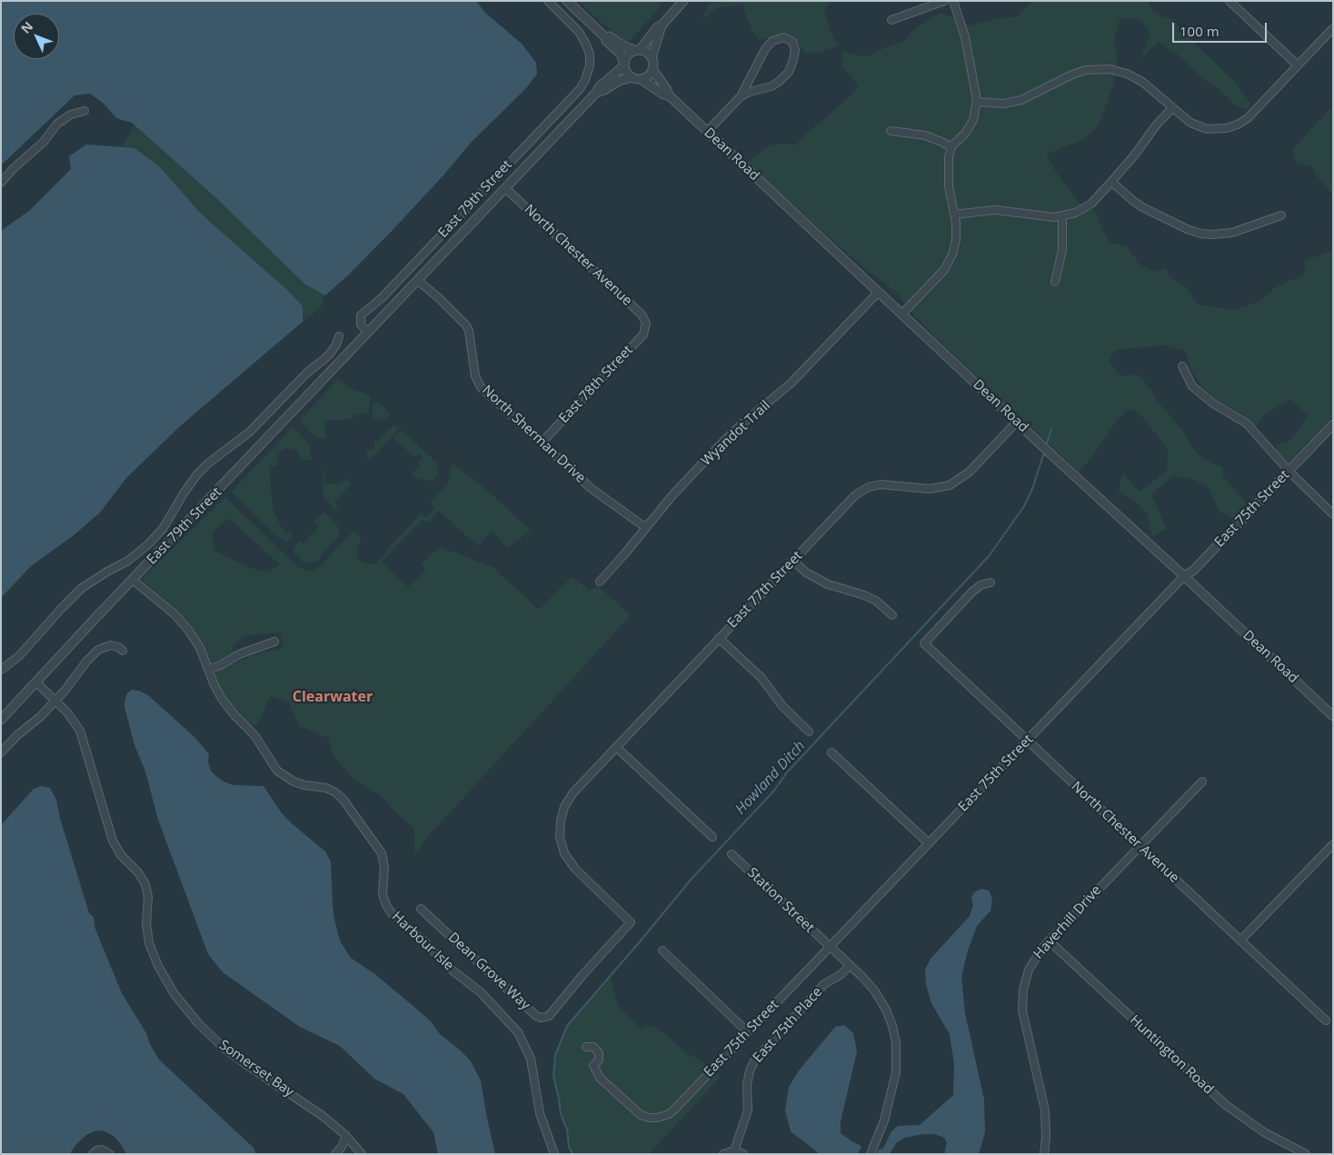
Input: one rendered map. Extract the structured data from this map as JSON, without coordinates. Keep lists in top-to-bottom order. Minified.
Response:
{"streets":{"street":["Dean Road","East 79th Street","North Chester Avenue","East 78th Street","Wyandot Trail","North Sherman Drive","East 75th Street","East 77th Street","Station Street","Haverhill Drive","Harbour Isle","Dean Grove Way","East 75th Place","Huntington Road","Somerset Bay"]},"crossings":[["Dean Road","East 79th Street"],["Dean Road","Wyandot Trail"],["Dean Road","East 75th Street"],["Dean Road","East 77th Street"],["East 79th Street","North Chester Avenue"],["East 79th Street","North Sherman Drive"],["East 79th Street","Harbour Isle"],["East 79th Street","Somerset Bay"],["North Chester Avenue","East 78th Street"],["North Chester Avenue","East 75th Street"],["North Chester Avenue","Haverhill Drive"],["East 78th Street","North Sherman Drive"],["Wyandot Trail","North Sherman Drive"],["East 75th Street","Station Street"],["East 77th Street","Dean Grove Way"],["Station Street","East 75th Place"],["Haverhill Drive","Huntington Road"]],"districts":["Clearwater"],"water":["Howland Ditch"],"scale_bar":"100 m","north":"top left"}
